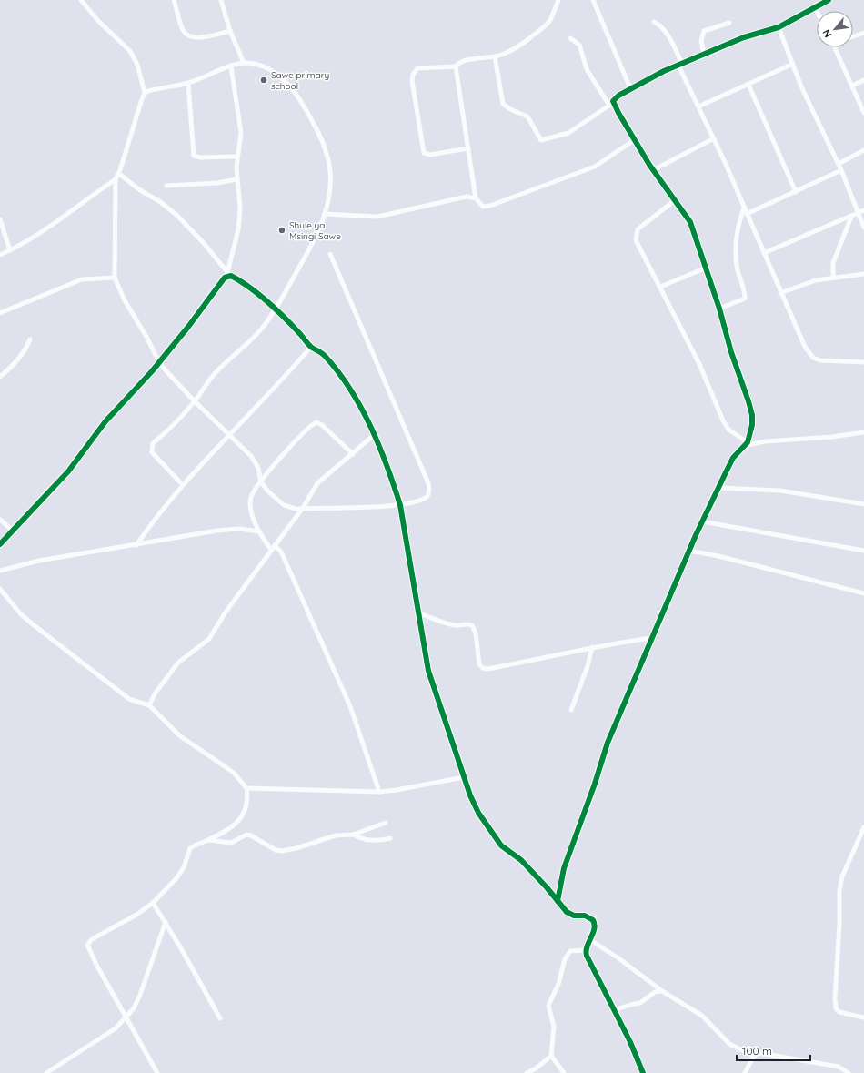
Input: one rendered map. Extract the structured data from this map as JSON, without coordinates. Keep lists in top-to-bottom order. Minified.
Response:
{"places":["Sawe primary school","Shule ya Msingi Sawe"],"scale_bar":"100 m","north":"bottom left"}
